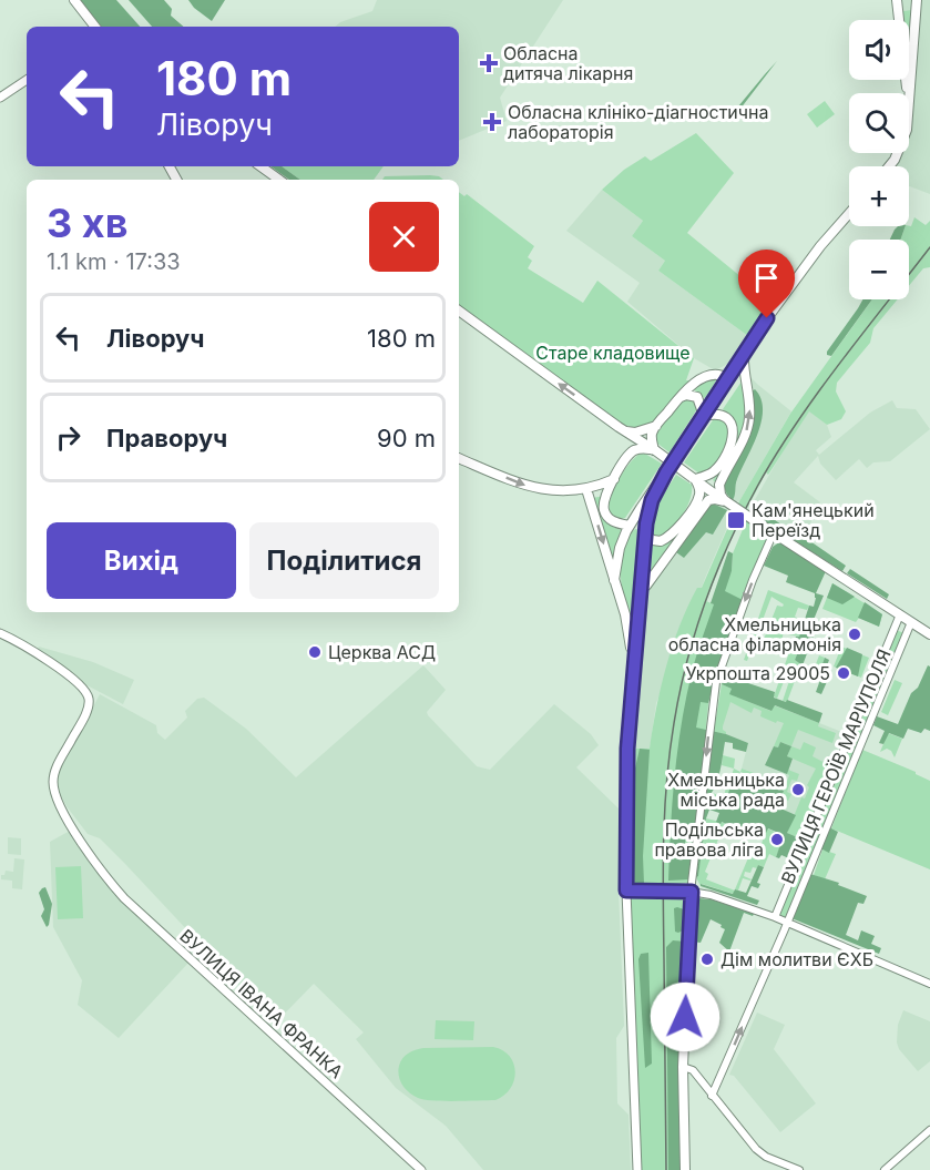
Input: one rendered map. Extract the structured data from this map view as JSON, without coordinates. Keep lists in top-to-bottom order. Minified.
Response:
{"streets":{"main road":["ВУЛИЦЯ ІВАНА ФРАНКА"],"street":["ВУЛИЦЯ ГЕРОЇВ МАРІУПОЛЯ"]},"parks":["Старе кладовище"],"places":{"health":["Обласна дитяча лікарня","Обласна клініко-діагностична лабораторія"],"transit":["Кам'янецький Переїзд"],"other":["Хмельницька обласна філармонія","Церква АСД","Укрпошта 29005","Хмельницька міська рада","Подільська правова ліга","Дім молитви ЄХБ"]},"page":{"map_buttons":["+","−"],"turn":["180 m","Ліворуч"],"heading":["3 хв","1.1 km · 17:33"],"list":[{"name":"Ліворуч","value":"180 m"},{"name":"Праворуч","value":"90 m"}],"buttons":["Вихід","Поділитися"]}}
